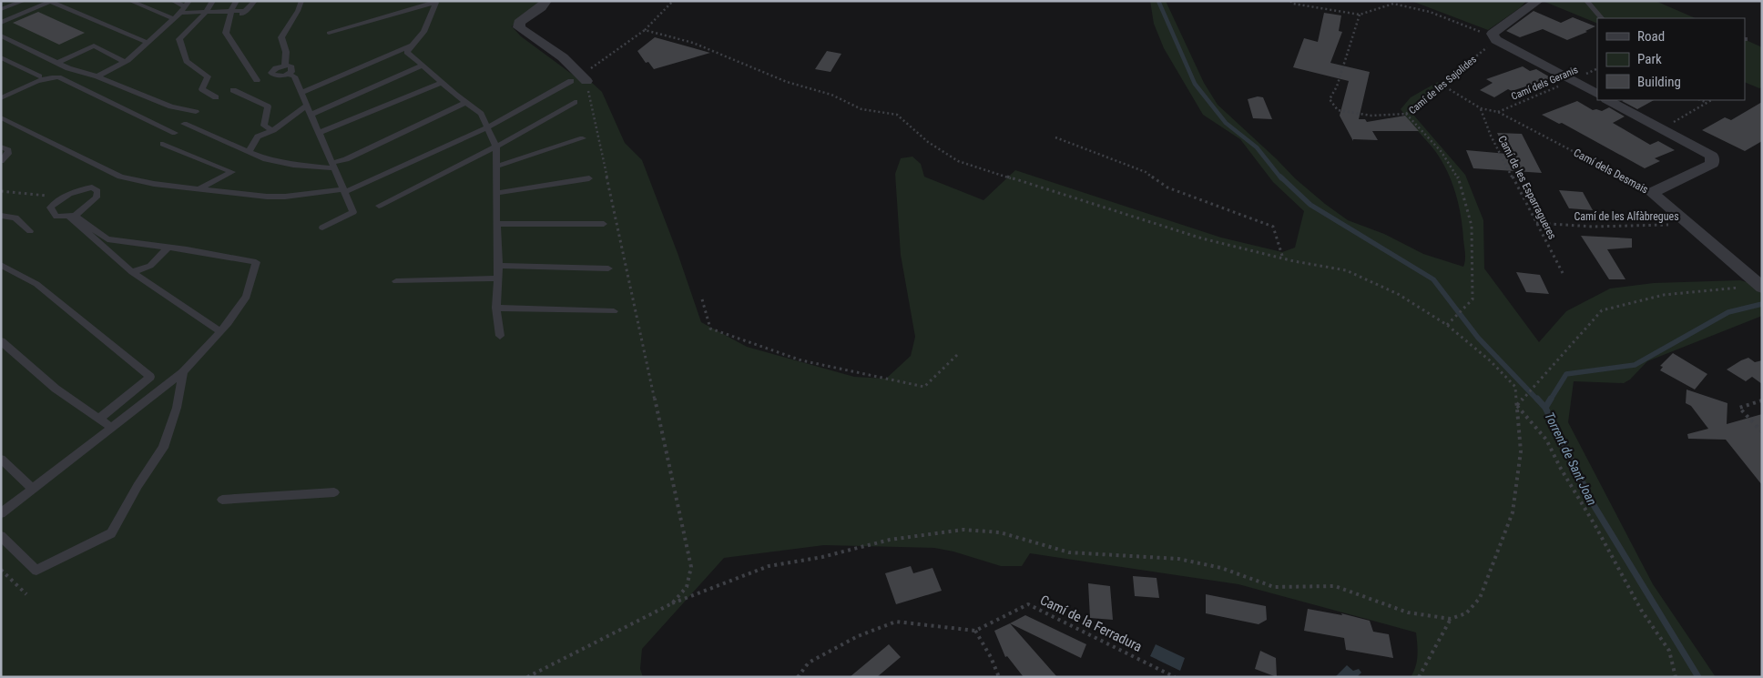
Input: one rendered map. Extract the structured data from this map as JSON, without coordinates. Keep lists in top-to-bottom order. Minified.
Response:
{"streets":{"street":["Camí dels Desmais"],"path":["Camí dels Geranis","Camí de les Sajolides","Camí de les Esparragueres","Camí de les Alfàbregues","Camí de la Ferradura"]},"crossings":[["Camí dels Geranis","Camí dels Desmais"],["Camí de les Sajolides","Camí dels Desmais"],["Camí dels Desmais","Camí de les Esparragueres"],["Camí dels Desmais","Camí de les Alfàbregues"],["Camí de les Esparragueres","Camí de les Alfàbregues"]],"water":["Torrent de Sant Joan"],"legend":["Road","Park","Building"]}
